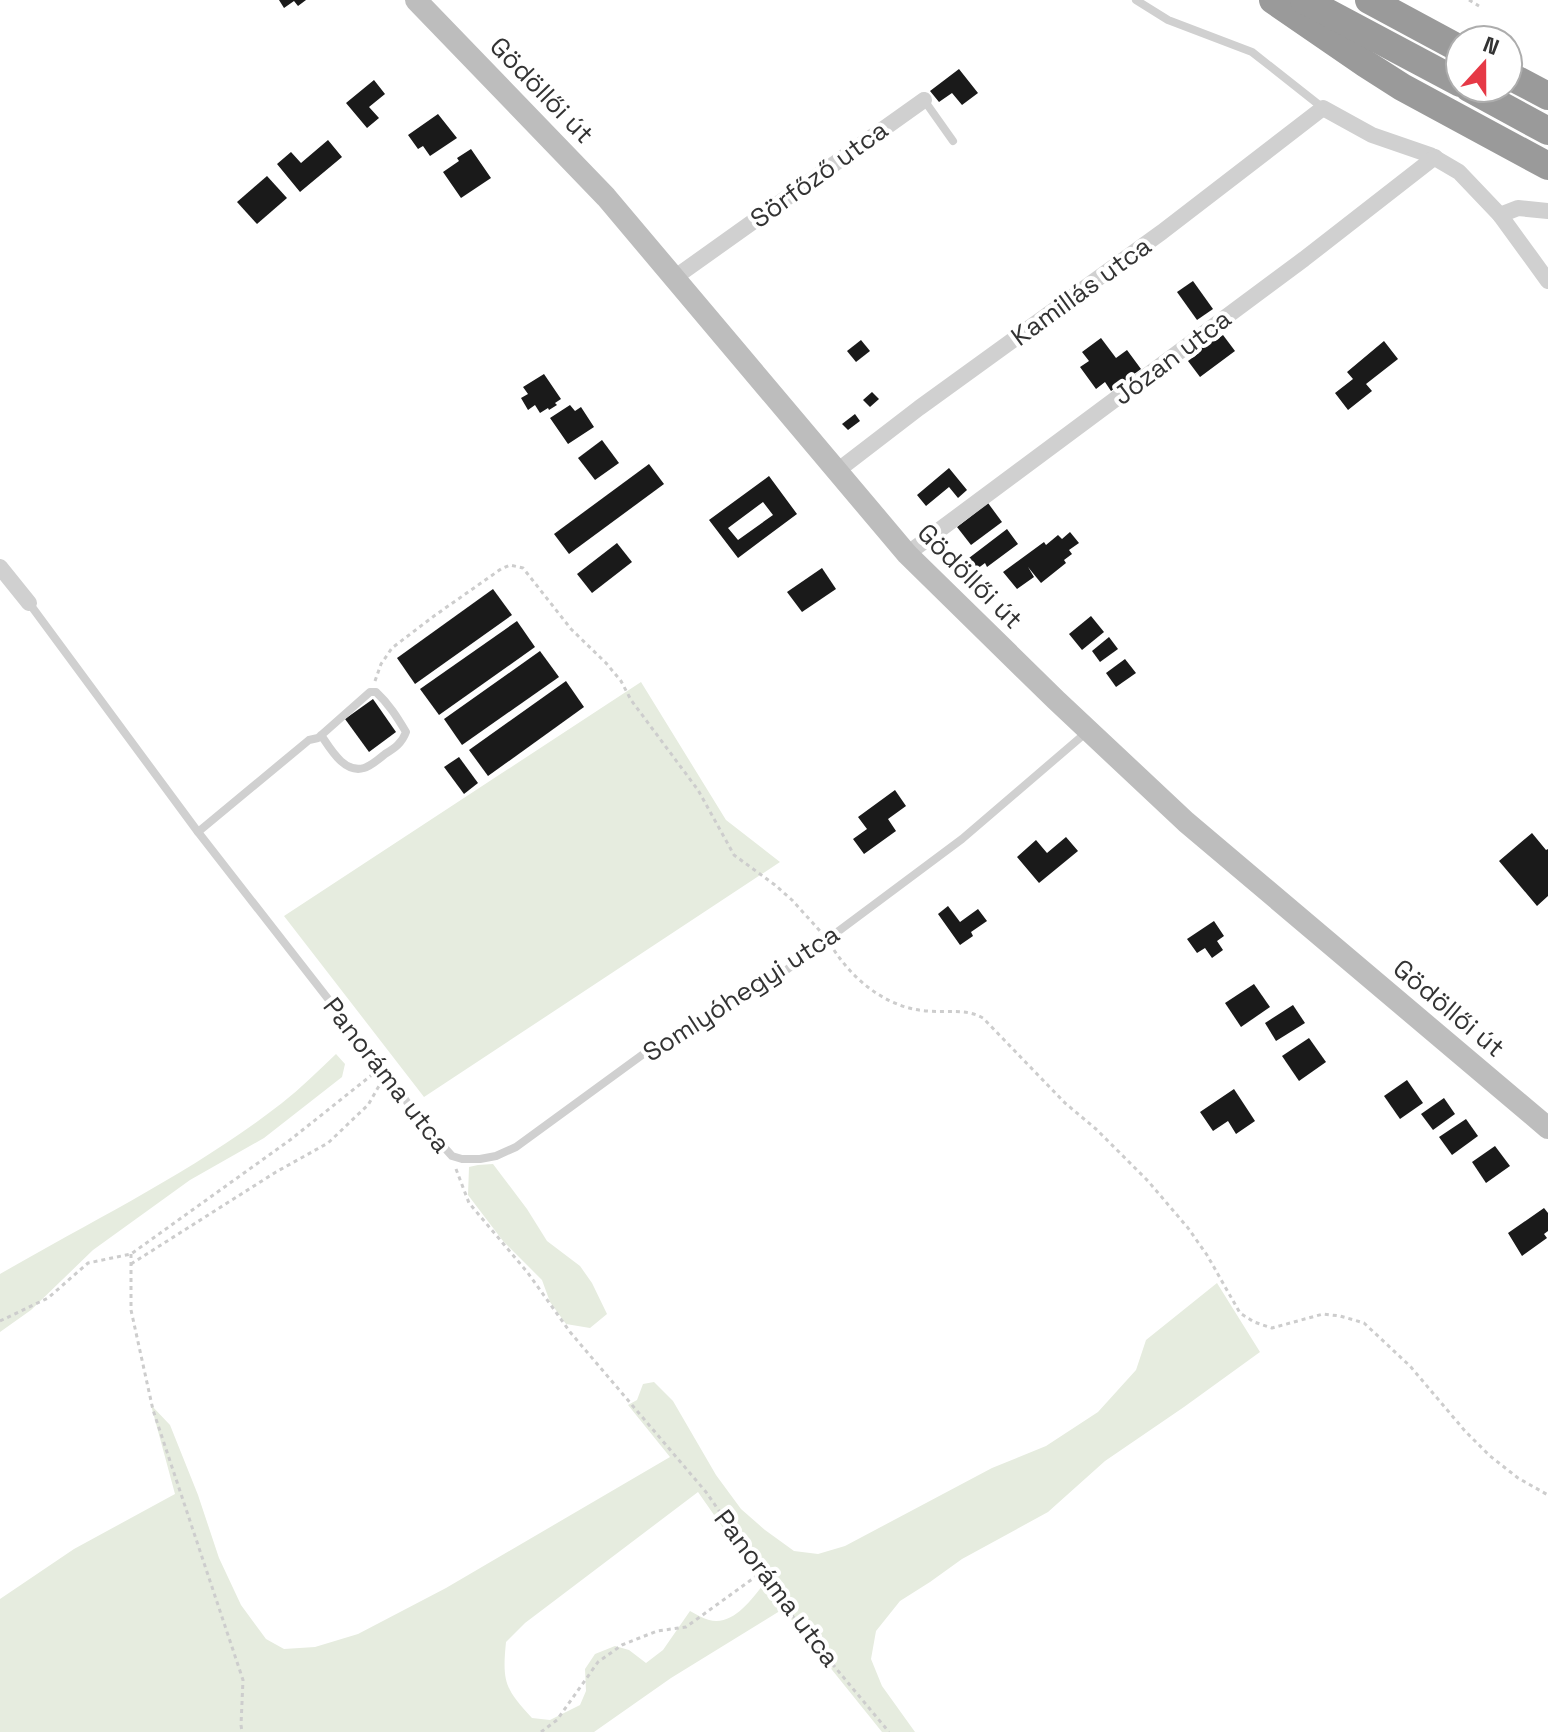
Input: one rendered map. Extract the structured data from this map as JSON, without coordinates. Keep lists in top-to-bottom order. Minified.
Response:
{"streets":{"main road":["Gödöllői út"],"street":["Sörfőző utca","Kamillás utca","Józan utca","Panoráma utca"],"lane":["Somlyóhegyi utca"]},"crossings":[["Gödöllői út","Sörfőző utca"],["Gödöllői út","Kamillás utca"],["Gödöllői út","Józan utca"],["Gödöllői út","Somlyóhegyi utca"],["Somlyóhegyi utca","Panoráma utca"]],"north":"top"}
